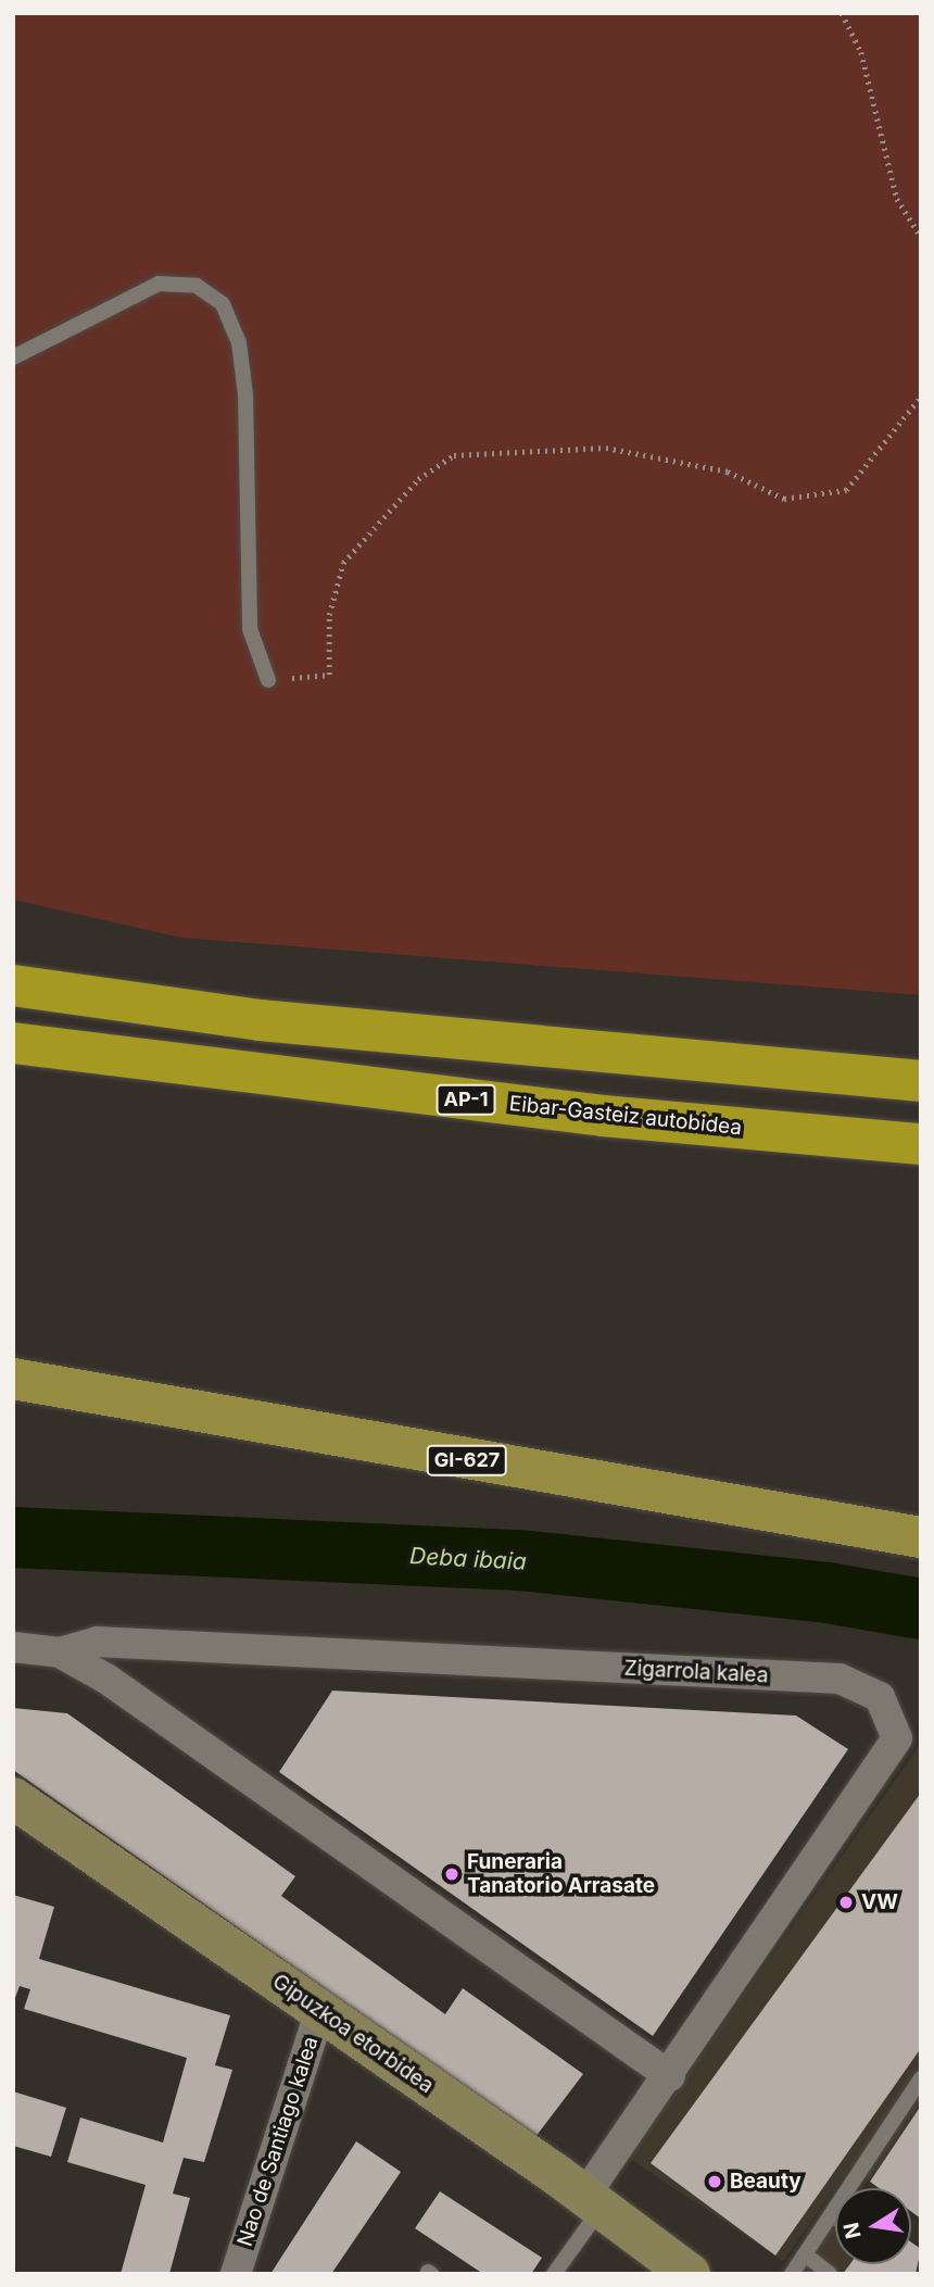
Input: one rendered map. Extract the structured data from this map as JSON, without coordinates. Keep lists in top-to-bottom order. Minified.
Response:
{"streets":{"highway":["AP-1","Eibar-Gasteiz autobidea"],"main road":["GI-627"],"street":["Zigarrola kalea","Gipuzkoa etorbidea","Nao de Santiago kalea"]},"crossings":[["Zigarrola kalea","Gipuzkoa etorbidea"],["Gipuzkoa etorbidea","Nao de Santiago kalea"]],"water":["Deba ibaia"],"places":["Funeraria Tanatorio Arrasate","VW","Beauty"],"north":"left"}
